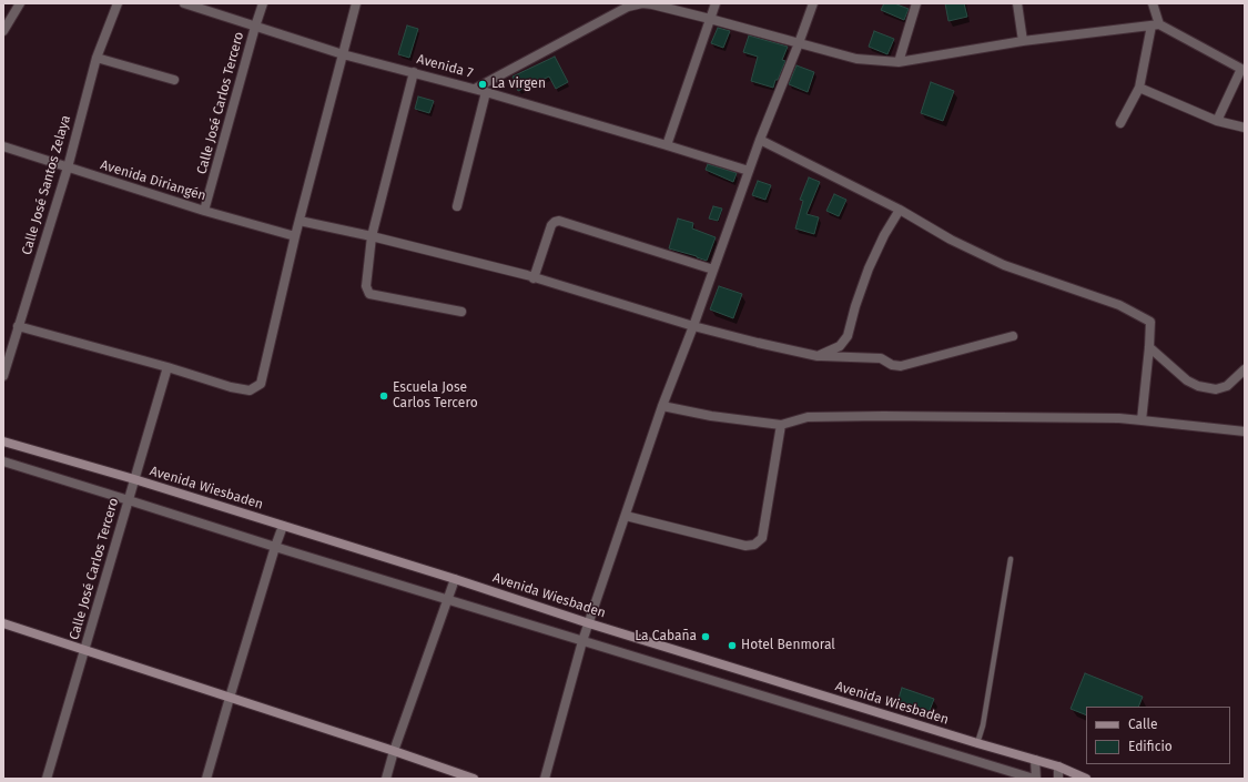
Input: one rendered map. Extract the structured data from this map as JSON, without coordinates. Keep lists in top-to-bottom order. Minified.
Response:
{"streets":{"street":["Avenida 7","Calle José Carlos Tercero","Avenida Diriangén","Calle José Santos Zelaya","Avenida Wiesbaden"]},"crossings":[["Avenida 7","Calle José Carlos Tercero"],["Calle José Carlos Tercero","Avenida Diriangén"],["Calle José Carlos Tercero","Avenida Wiesbaden"],["Avenida Diriangén","Calle José Santos Zelaya"]],"places":["La virgen","Escuela Jose Carlos Tercero","La Cabaña","Hotel Benmoral"],"legend":["Calle","Edificio"]}
